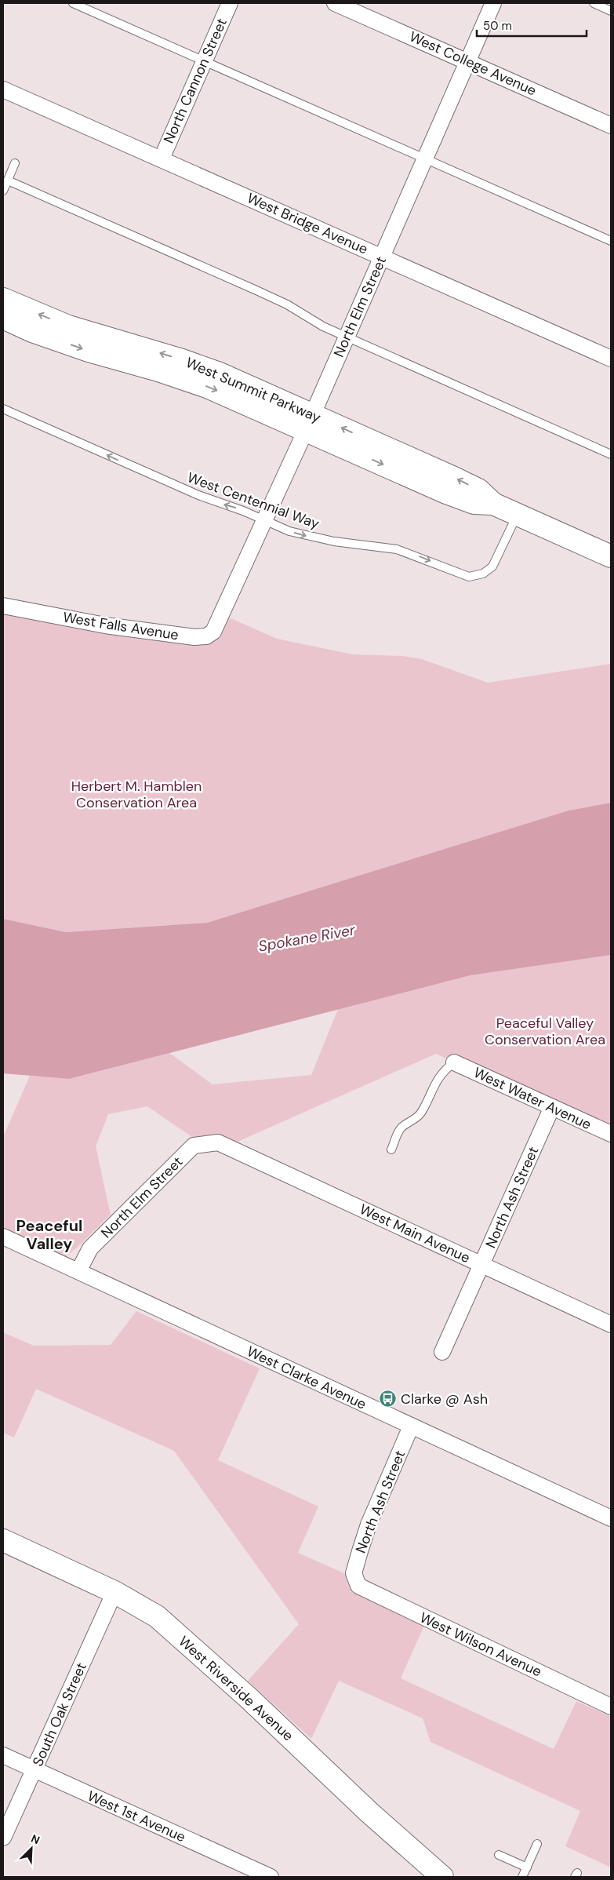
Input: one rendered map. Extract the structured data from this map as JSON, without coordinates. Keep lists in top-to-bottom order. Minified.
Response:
{"streets":{"street":["West College Avenue","North Cannon Street","West Bridge Avenue","North Elm Street","West Summit Parkway","West Falls Avenue","West Water Avenue","North Ash Street","West Main Avenue","West Clarke Avenue","West Wilson Avenue","West Riverside Avenue","South Oak Street","West 1st Avenue"],"lane":["West Centennial Way"]},"crossings":[["West College Avenue","North Elm Street"],["North Cannon Street","West Bridge Avenue"],["West Bridge Avenue","North Elm Street"],["North Elm Street","West Summit Parkway"],["North Elm Street","West Centennial Way"],["North Elm Street","West Falls Avenue"],["North Elm Street","West Main Avenue"],["North Elm Street","West Clarke Avenue"],["West Summit Parkway","West Centennial Way"],["West Water Avenue","North Ash Street"],["North Ash Street","West Main Avenue"],["North Ash Street","West Clarke Avenue"],["North Ash Street","West Wilson Avenue"],["West Riverside Avenue","South Oak Street"],["South Oak Street","West 1st Avenue"]],"districts":["Peaceful Valley"],"water":["Spokane River"],"parks":["Herbert M. Hamblen Conservation Area","Peaceful Valley Conservation Area"],"places":{"bus stop":["Clarke @ Ash"]},"scale_bar":"50 m","north":"top right"}
